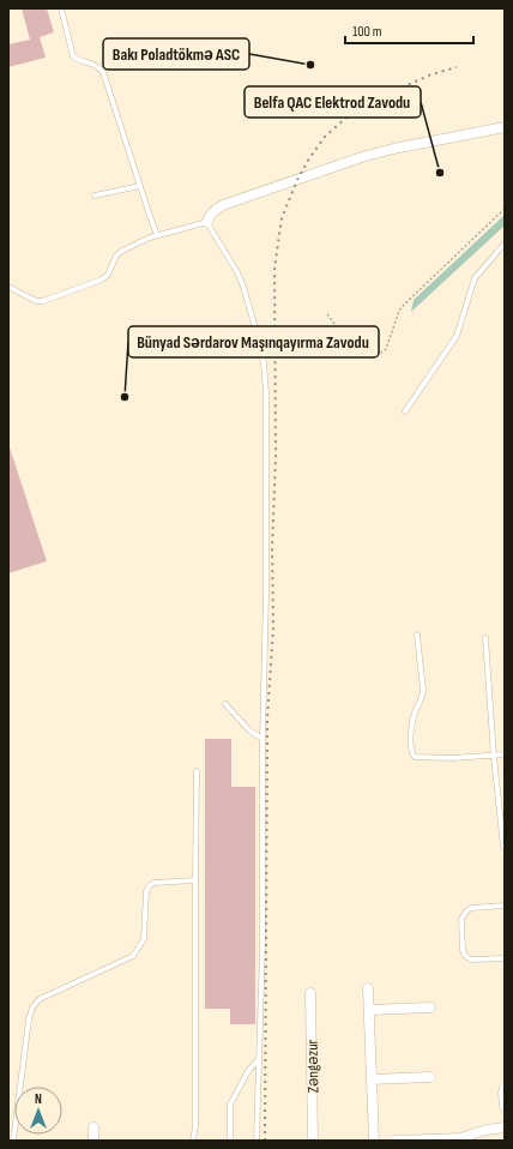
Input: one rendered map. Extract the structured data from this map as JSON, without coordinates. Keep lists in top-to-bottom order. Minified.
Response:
{"streets":{"street":["Zəngəzur"]},"places":["Bakı Poladtökmə ASC","Belfa QAC Elektrod Zavodu","Bünyad Sərdarov Maşınqayırma Zavodu"],"scale_bar":"100 m","north":"top"}
